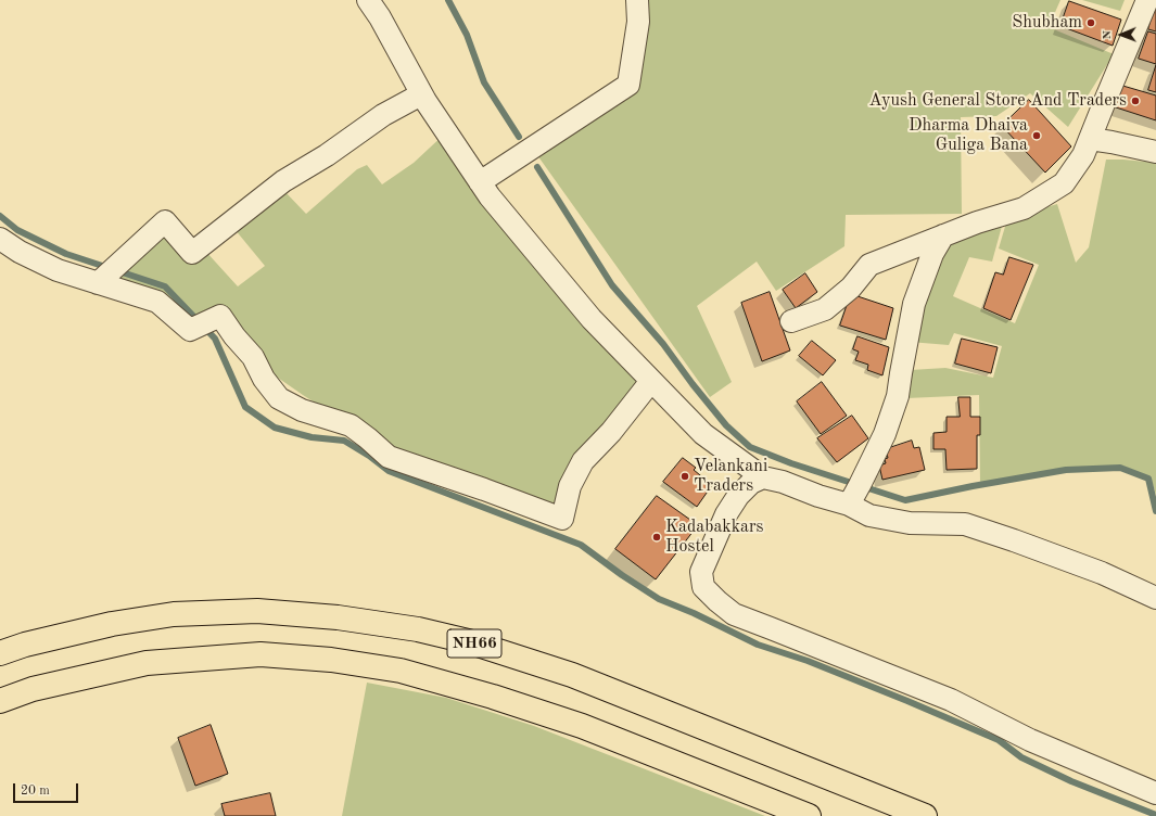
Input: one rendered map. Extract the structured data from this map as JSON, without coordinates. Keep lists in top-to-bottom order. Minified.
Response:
{"streets":{"highway":["NH66"]},"places":["Shubham","Ayush General Store And Traders","Dharma Dhaiva Guliga Bana","Velankani Traders","Kadabakkars Hostel"],"scale_bar":"20 m","north":"left"}
